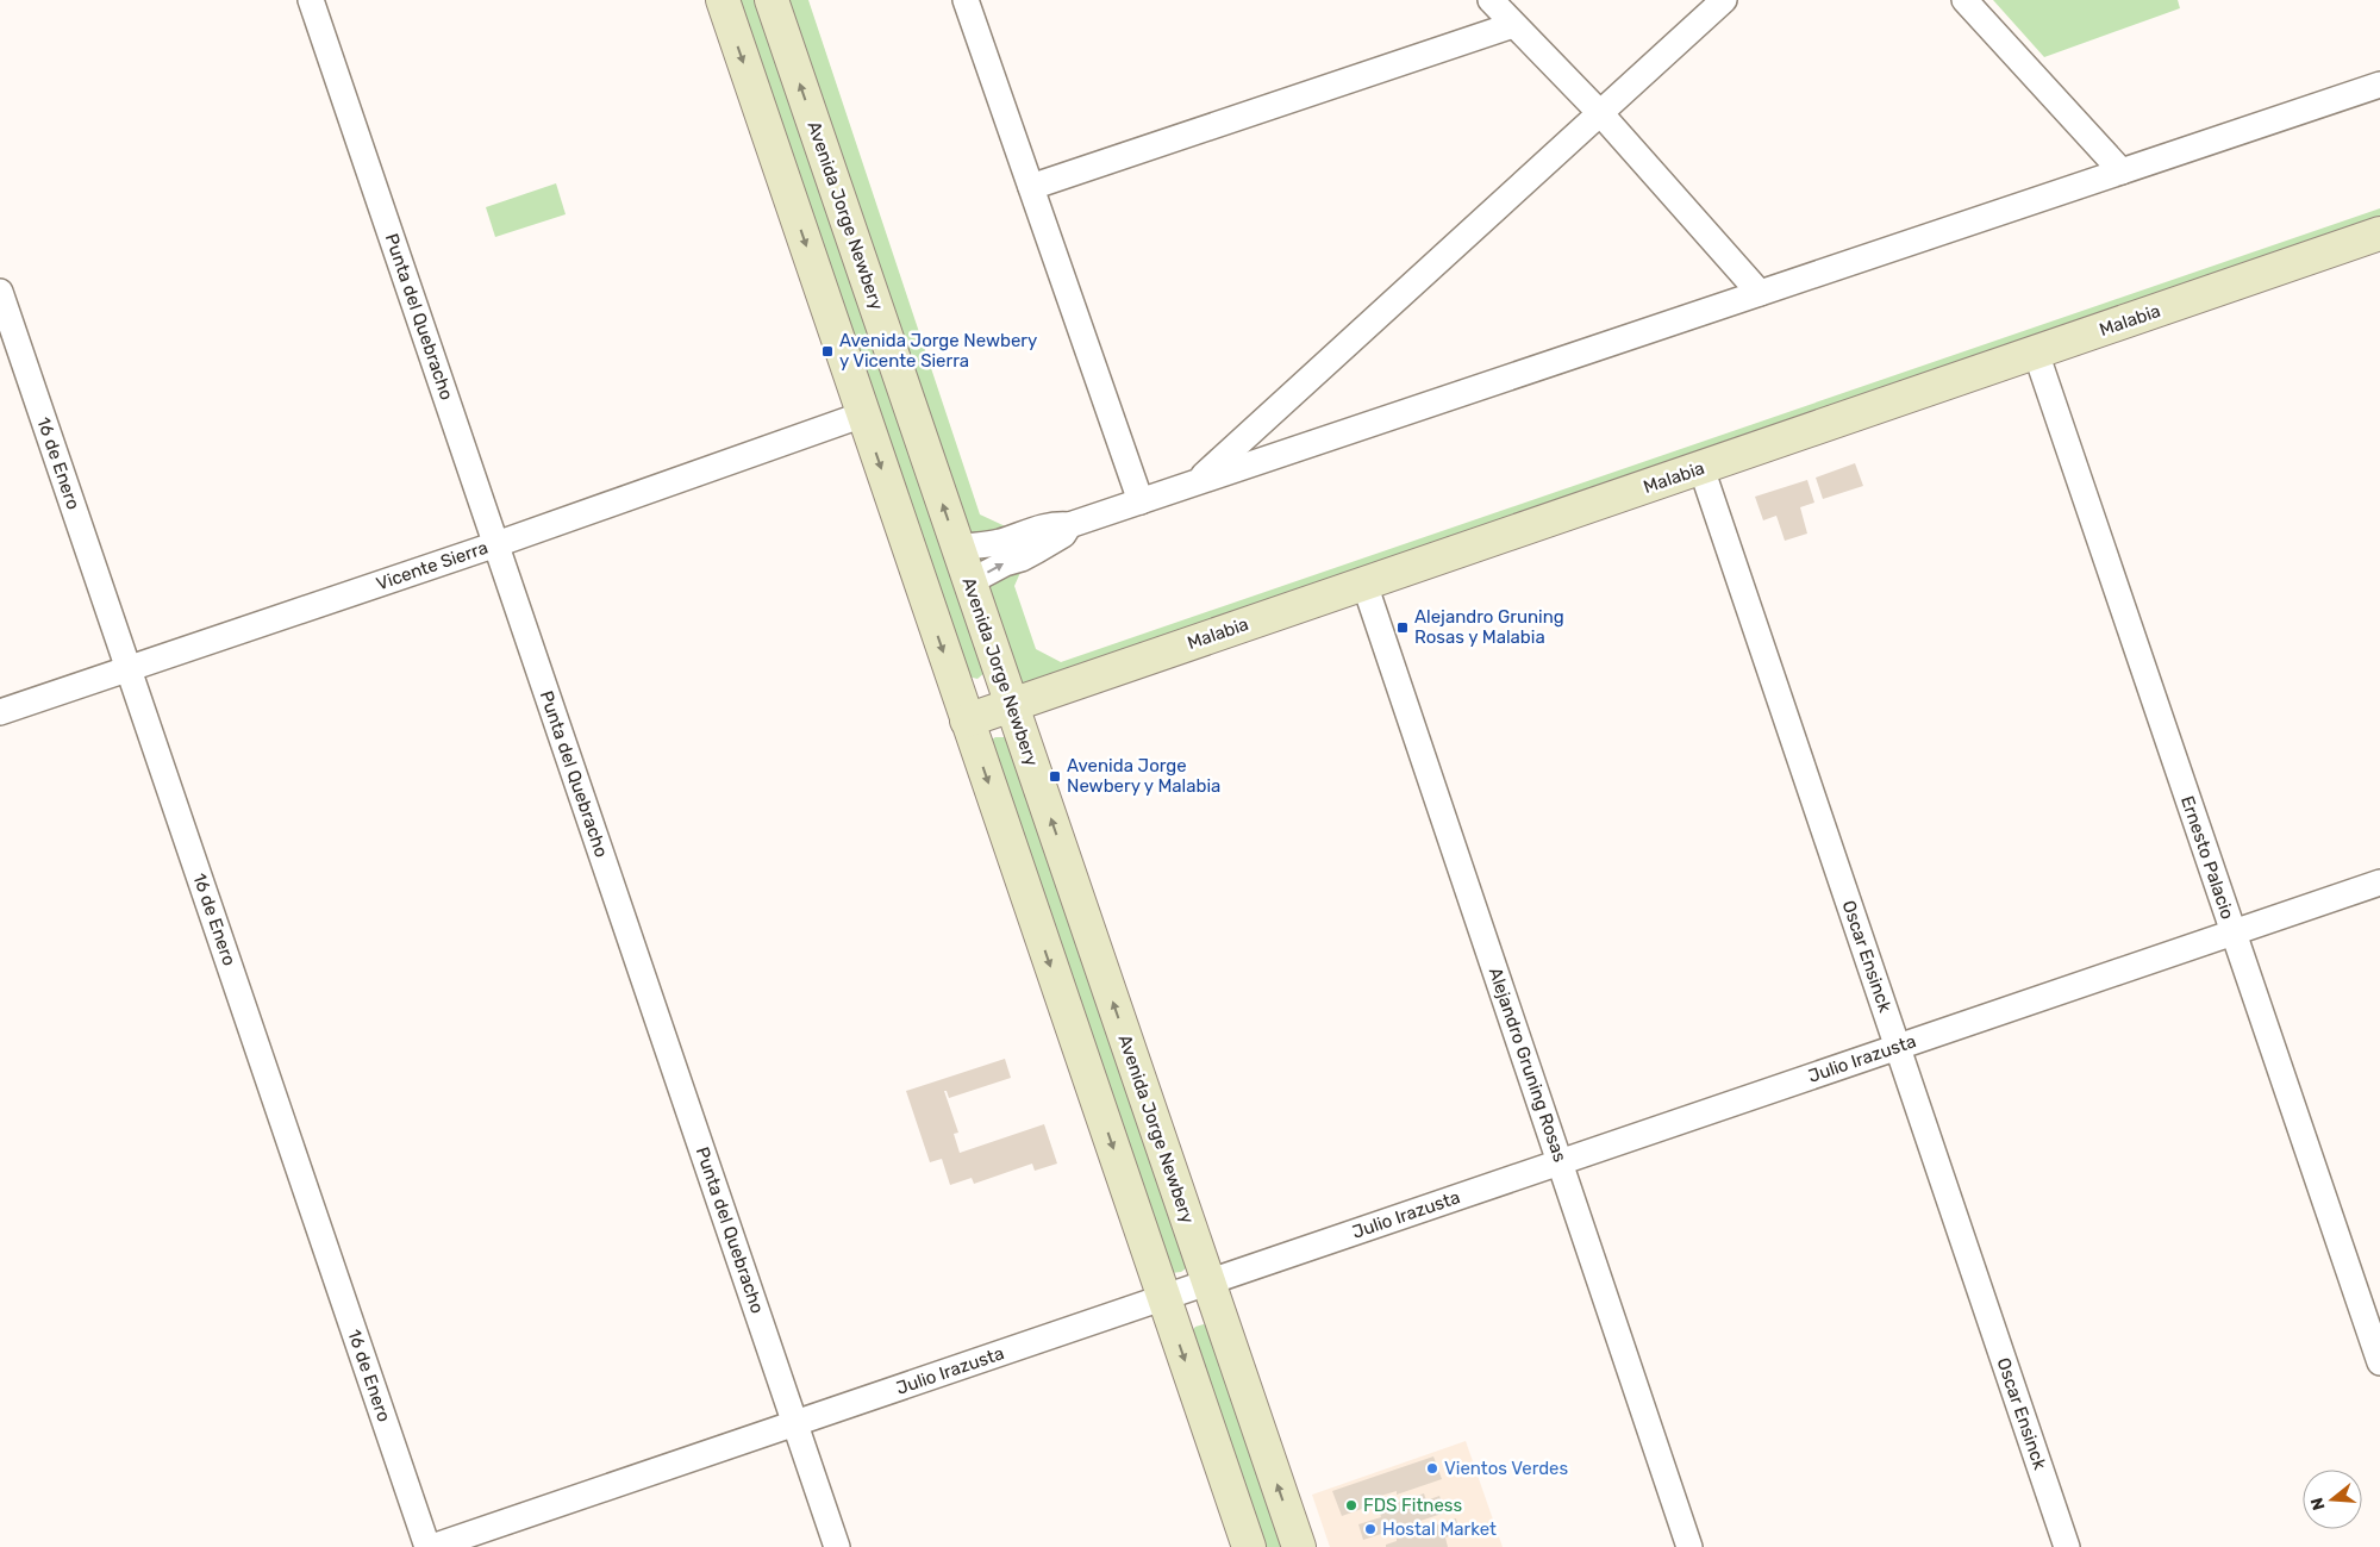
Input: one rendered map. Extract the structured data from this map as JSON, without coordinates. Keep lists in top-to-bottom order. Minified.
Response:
{"streets":{"main road":["Avenida Jorge Newbery","Malabia"],"street":["Punta del Quebracho","16 de Enero","Vicente Sierra","Ernesto Palacio","Oscar Ensinck","Julio Irazusta","Alejandro Gruning Rosas"]},"crossings":[["Avenida Jorge Newbery","Malabia"],["Avenida Jorge Newbery","Julio Irazusta"],["Punta del Quebracho","Vicente Sierra"],["Punta del Quebracho","Julio Irazusta"],["Malabia","Ernesto Palacio"],["Malabia","Oscar Ensinck"],["Malabia","Alejandro Gruning Rosas"],["16 de Enero","Vicente Sierra"],["Ernesto Palacio","Julio Irazusta"],["Oscar Ensinck","Julio Irazusta"],["Julio Irazusta","Alejandro Gruning Rosas"]],"places":{"transit":["Avenida Jorge Newbery y Vicente Sierra","Alejandro Gruning Rosas y Malabia","Avenida Jorge Newbery y Malabia"],"other":["Vientos Verdes","FDS Fitness","Hostal Market"]},"north":"left"}
